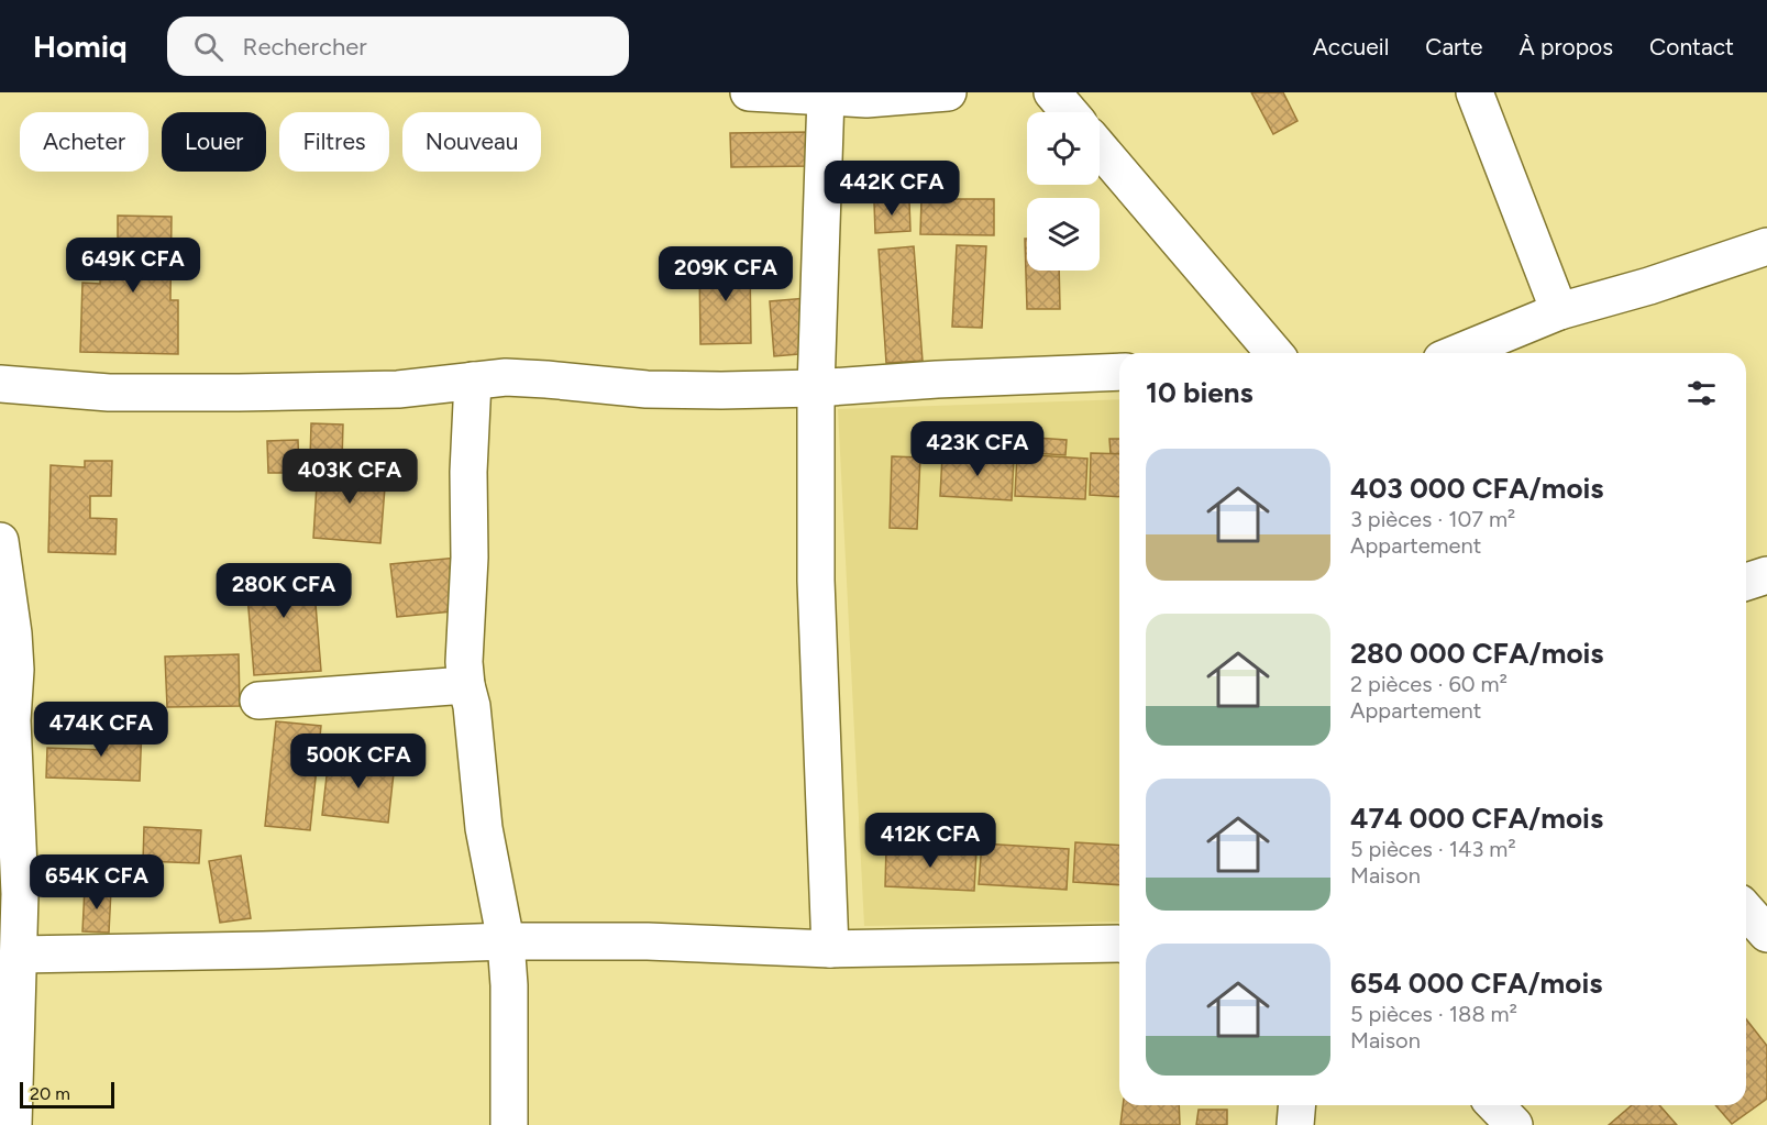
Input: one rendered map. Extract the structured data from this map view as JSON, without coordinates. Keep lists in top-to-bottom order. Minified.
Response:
{"scale_bar":"20 m","page":{"header":"Homiq","search":"Rechercher","nav":["Accueil","Carte","À propos","Contact"],"chip":["Acheter","Louer","Filtres","Nouveau"],"price":["442K CFA","649K CFA","209K CFA","423K CFA","403K CFA","280K CFA","474K CFA","500K CFA","412K CFA","654K CFA"],"heading":"10 biens","list":[{"name":"403 000 CFA/mois","note":"3 pièces · 107 m² · Appartement"},{"name":"280 000 CFA/mois","note":"2 pièces · 60 m² · Appartement"},{"name":"474 000 CFA/mois","note":"5 pièces · 143 m² · Maison"},{"name":"654 000 CFA/mois","note":"5 pièces · 188 m² · Maison"}],"scale":"20 m"}}
